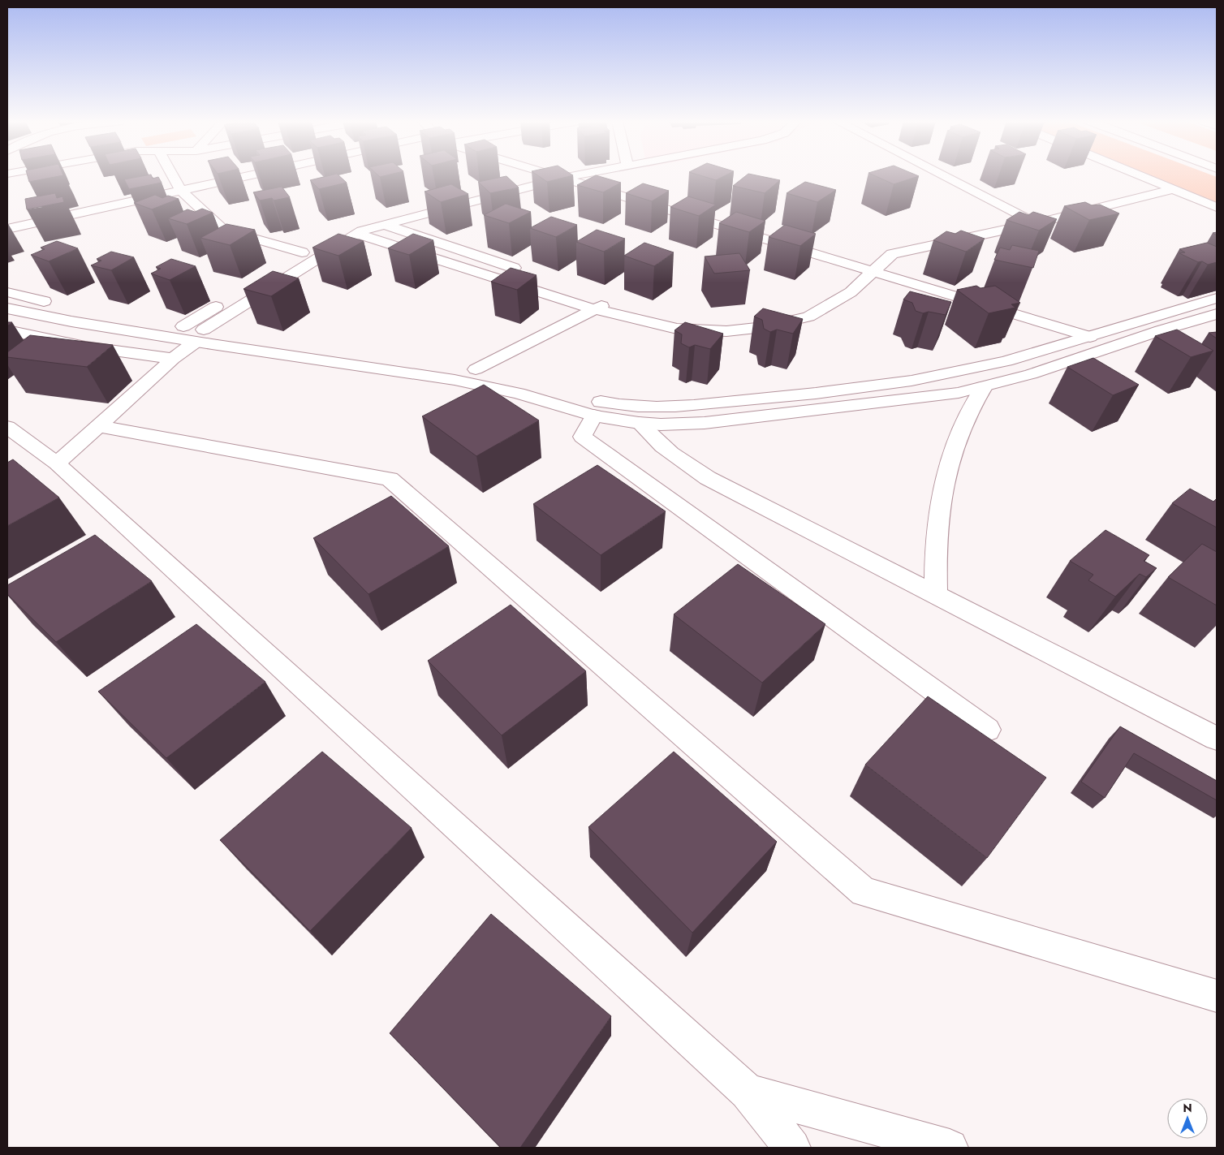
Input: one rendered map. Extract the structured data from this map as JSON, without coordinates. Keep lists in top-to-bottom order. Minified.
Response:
{"north":"top"}
